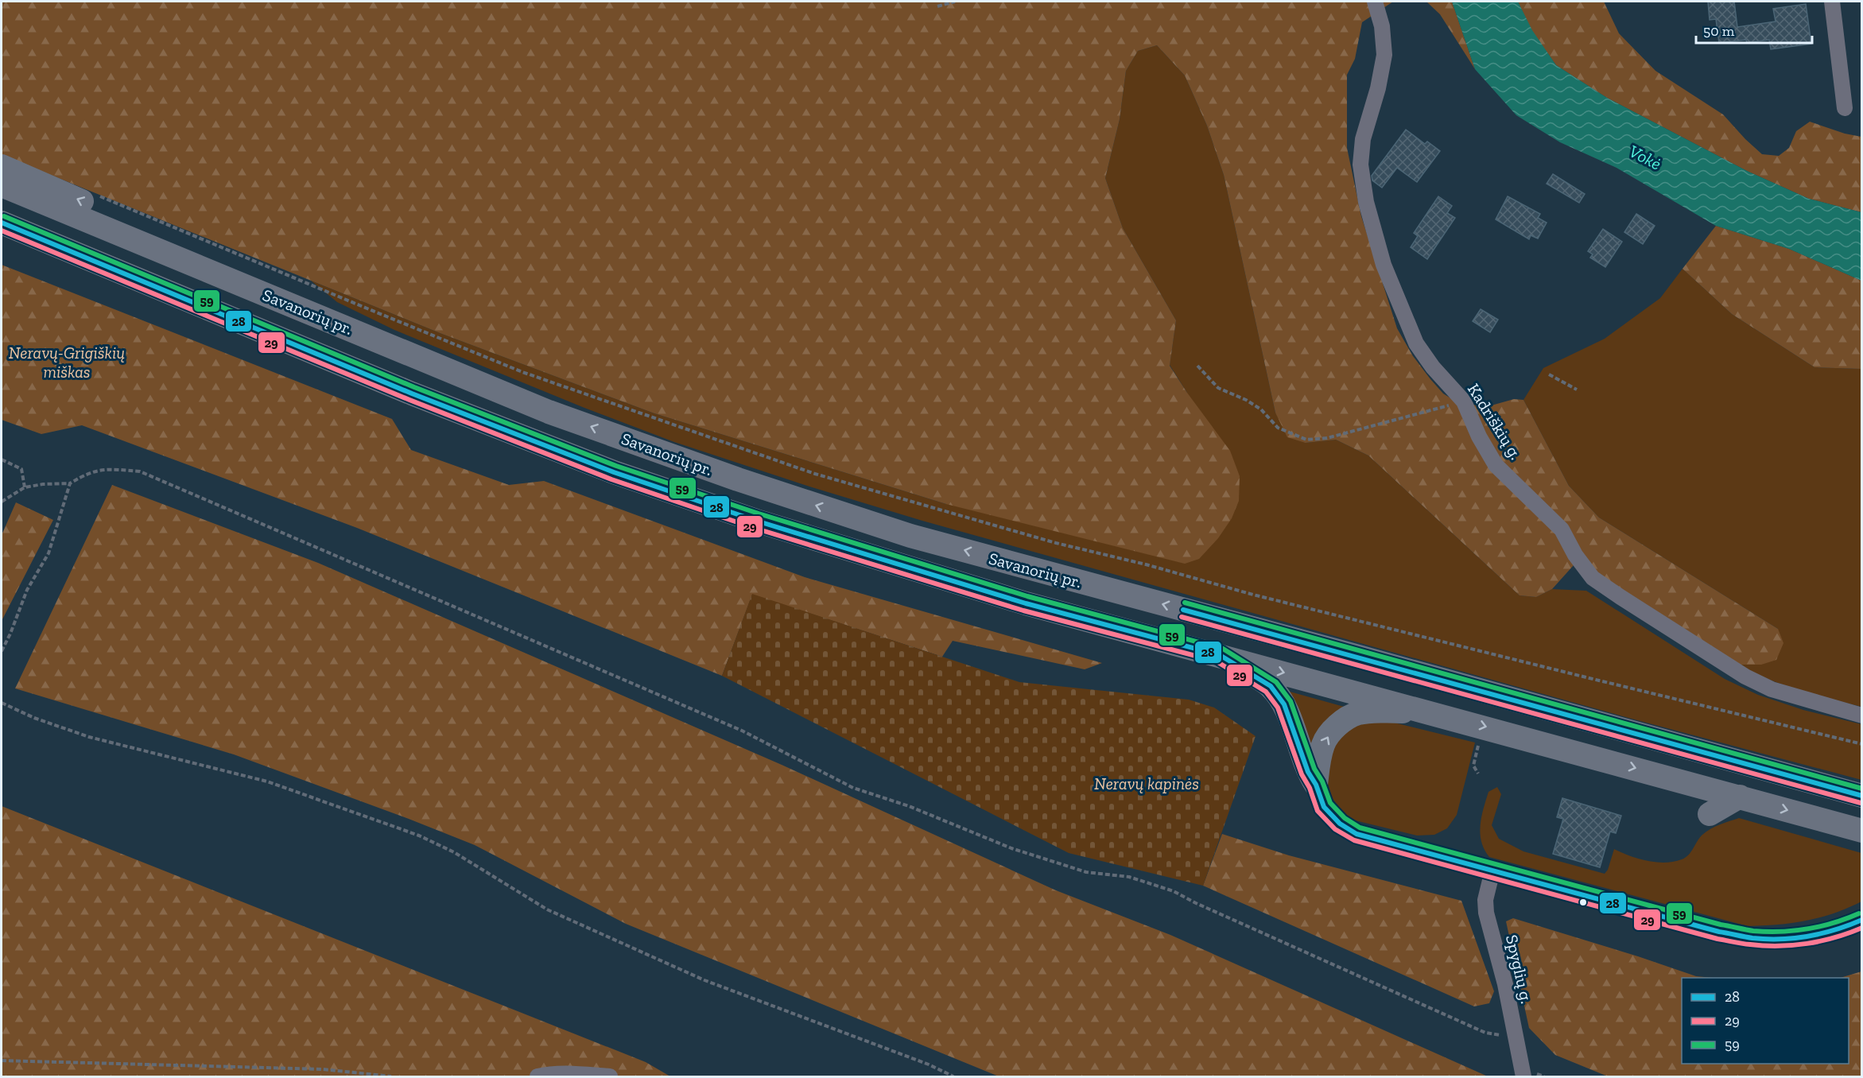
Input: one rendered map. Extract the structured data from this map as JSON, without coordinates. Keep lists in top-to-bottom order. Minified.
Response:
{"streets":{"highway":["Savanorių pr."],"street":["Kadriškių g.","Spyglių g."]},"water":["Vokė"],"parks":["Neravų-Grigiškių miškas","Neravų kapinės"],"lines":["transit line 59","transit line 28","transit line 29"],"legend":["28","29","59"],"scale_bar":"50 m"}
